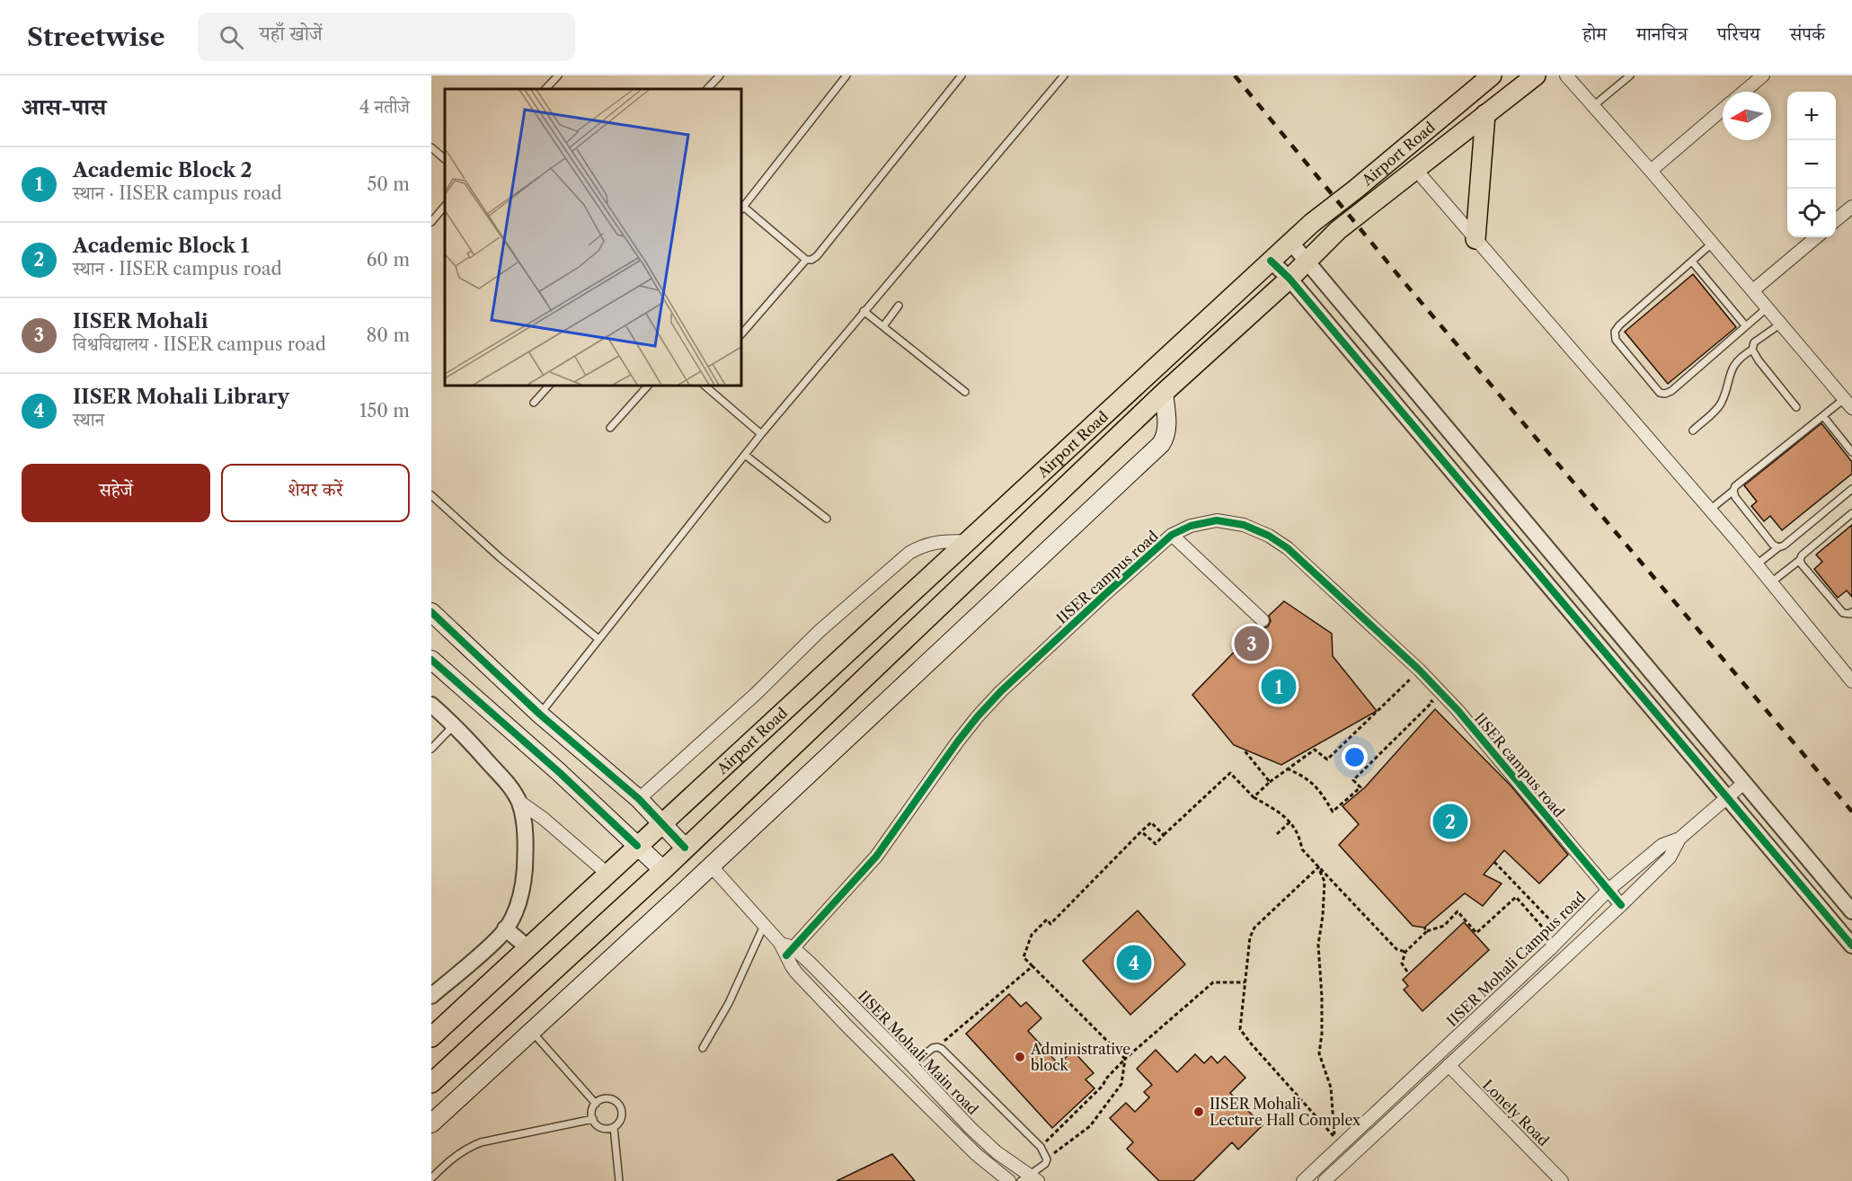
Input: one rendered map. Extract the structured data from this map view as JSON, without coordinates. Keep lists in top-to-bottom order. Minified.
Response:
{"streets":{"main road":["Airport Road"],"street":["IISER campus road","IISER Mohali Campus road","IISER Mohali Main road","Lonely Road"]},"crossings":[["IISER campus road","IISER Mohali Campus road"],["IISER campus road","IISER Mohali Main road"],["IISER Mohali Campus road","Lonely Road"]],"places":["Administrative block","IISER Mohali Lecture Hall Complex"],"north":"left","page":{"header":"Streetwise","search":"यहाँ खोजें","nav":["होम","मानचित्र","परिचय","संपर्क"],"heading":["आस-पास","4 नतीजे"],"map_buttons":["+","−"],"list":[{"mark":"1","name":"Academic Block 2","note":"स्थान · IISER campus road","value":"50 m"},{"mark":"2","name":"Academic Block 1","note":"स्थान · IISER campus road","value":"60 m"},{"mark":"3","name":"IISER Mohali","note":"विश्वविद्यालय · IISER campus road","value":"80 m"},{"mark":"4","name":"IISER Mohali Library","note":"स्थान","value":"150 m"}],"buttons":["सहेजें","शेयर करें"],"pins":["3","1","2","4"]}}
